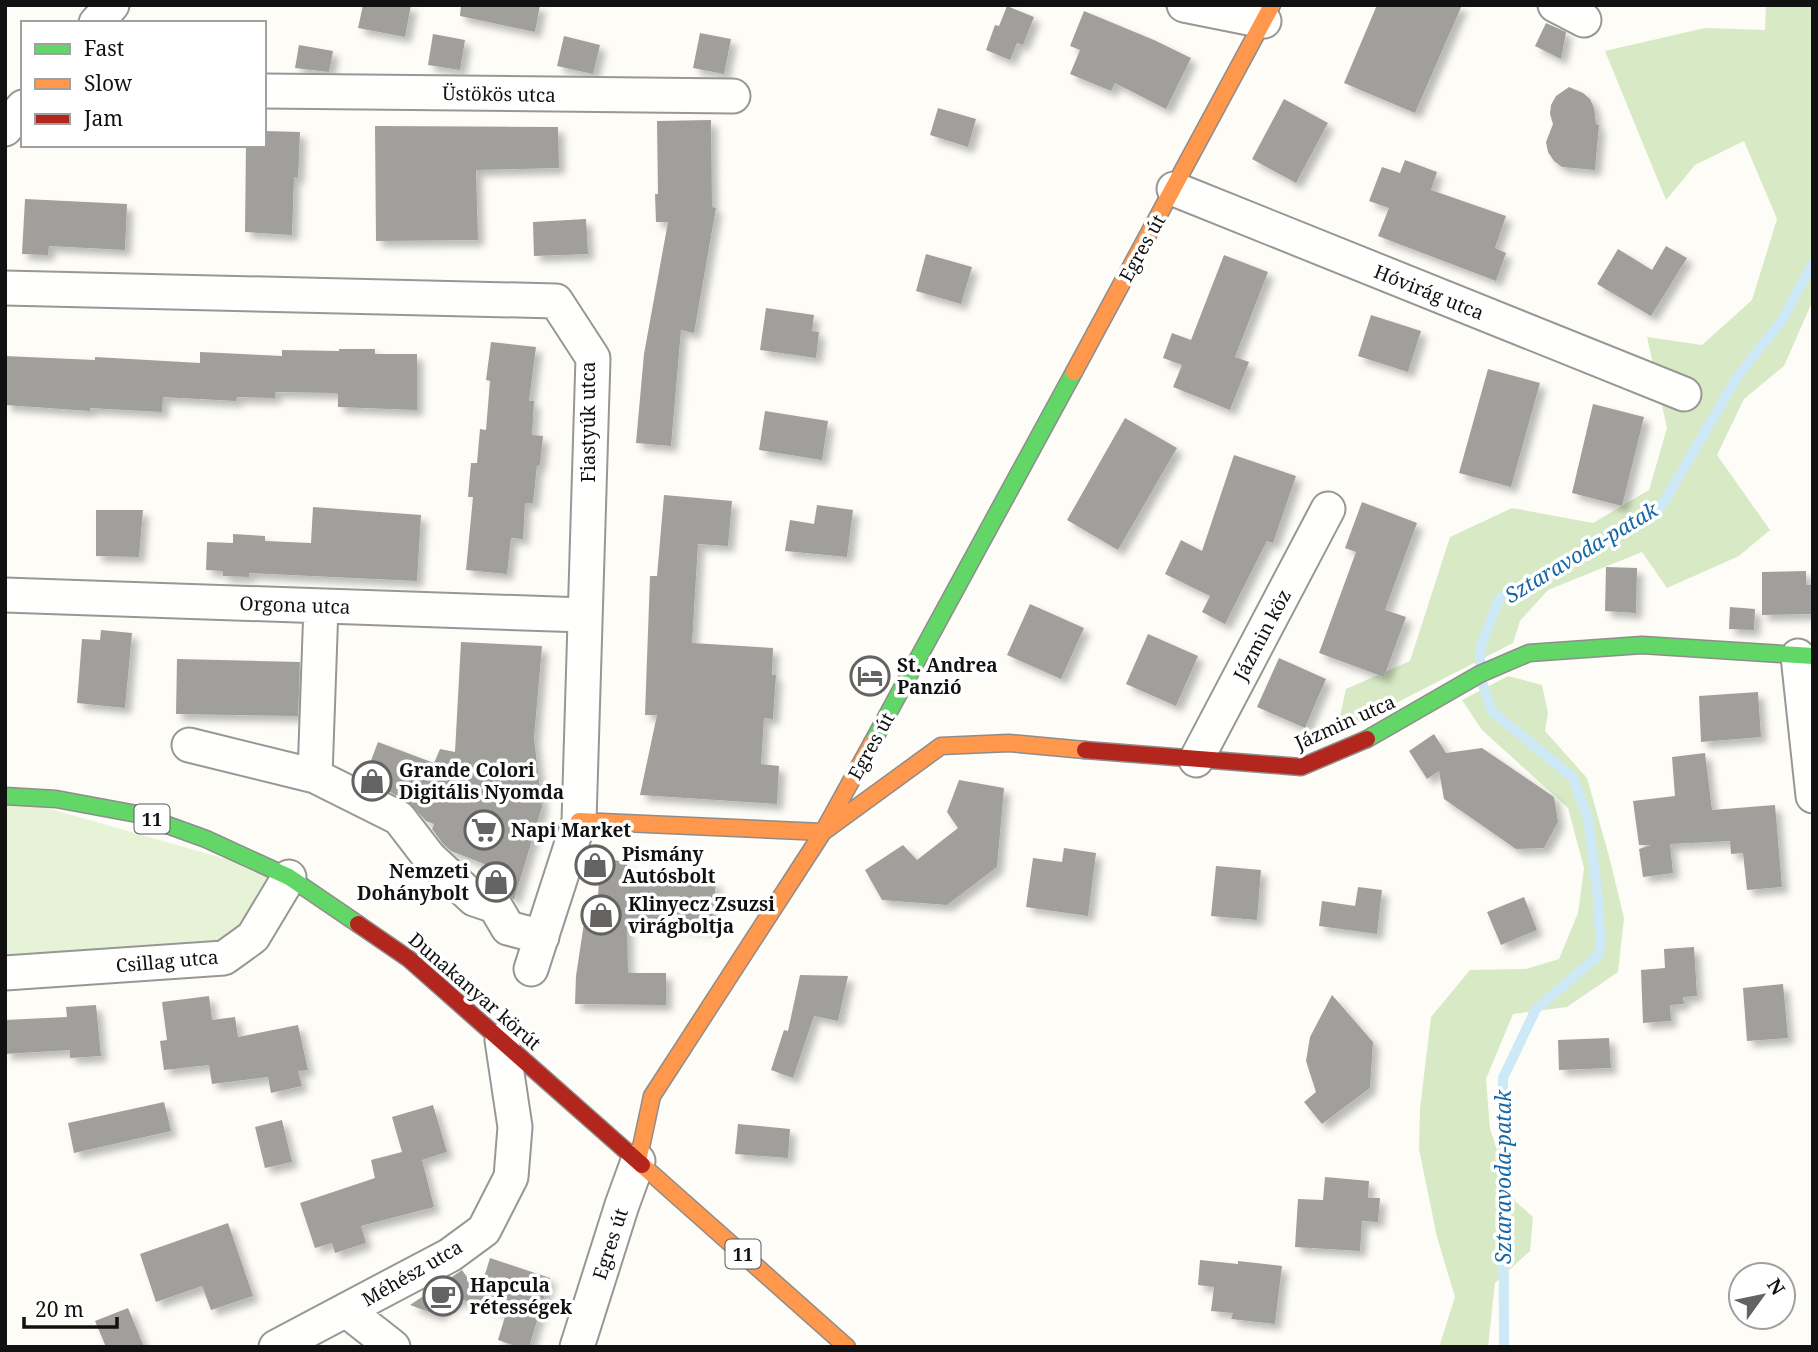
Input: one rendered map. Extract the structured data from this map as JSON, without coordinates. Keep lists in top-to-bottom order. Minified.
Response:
{"streets":{"street":["Üstökös utca","Egres út","Hóvirág utca","Fiastyúk utca","Orgona utca","Jázmin köz","Jázmin utca","11","Csillag utca","Dunakanyar körút","Méhész utca"]},"crossings":[["Egres út","Hóvirág utca"],["Egres út","Jázmin utca"],["Egres út","Dunakanyar körút"],["Fiastyúk utca","Orgona utca"],["Jázmin köz","Jázmin utca"],["Csillag utca","Dunakanyar körút"],["Dunakanyar körút","Méhész utca"]],"water":["Sztaravoda-patak"],"places":{"hotel":["St. Andrea Panzió"],"shop":["Grande Colori Digitális Nyomda","Pismány Autósbolt","Nemzeti Dohánybolt","Klinyecz Zsuzsi virágboltja"],"supermarket":["Napi Market"],"cafe":["Hapcula rétességek"]},"legend":["Fast","Slow","Jam"],"scale_bar":"20 m","north":"top right"}
